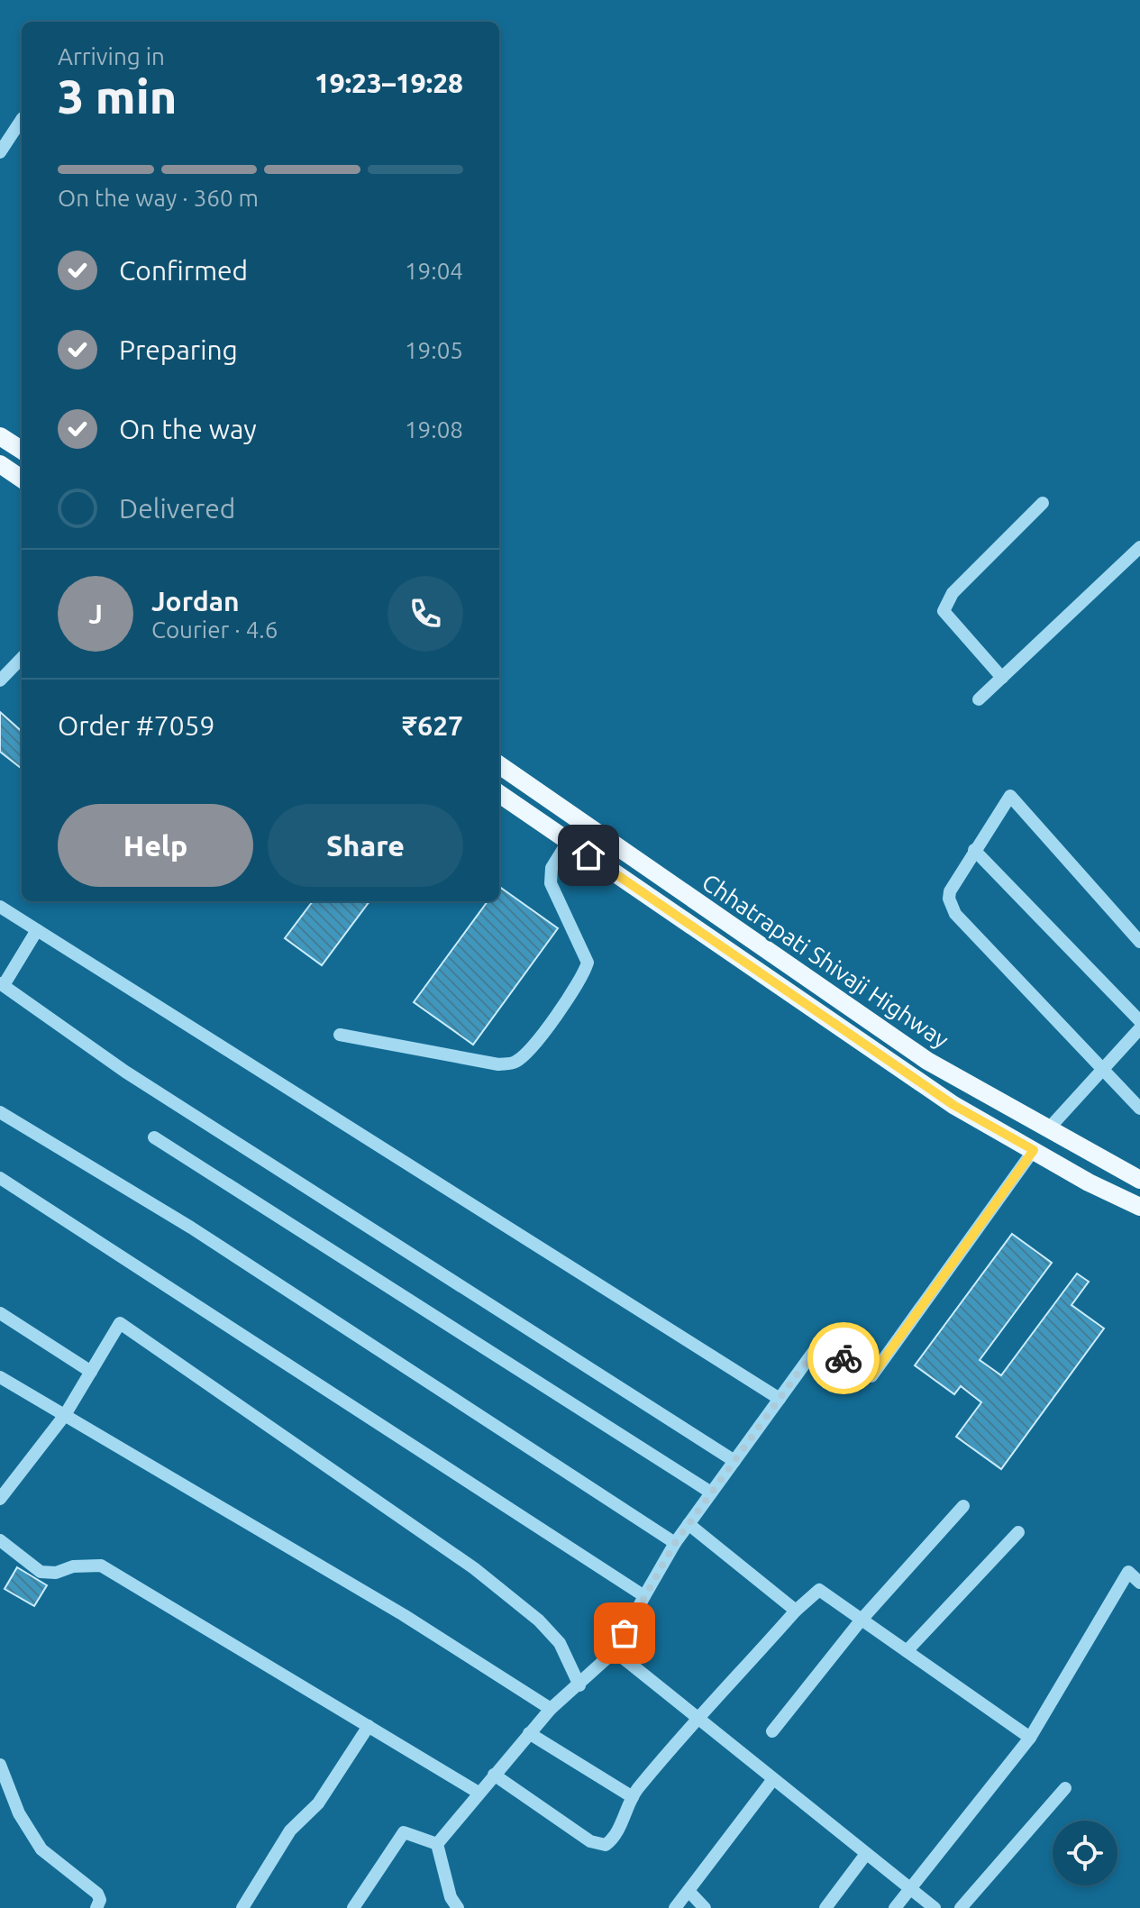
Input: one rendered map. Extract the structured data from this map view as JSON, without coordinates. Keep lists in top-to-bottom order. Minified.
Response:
{"streets":{"main road":["Chhatrapati Shivaji Highway"]},"page":{"heading":["3 min","Arriving in","19:23–19:28"],"panel":["Jordan","Courier · 4.6","Order #7059","₹627"],"bar":"On the way · 360 m","list":[["Confirmed","19:04"],["Preparing","19:05"],["On the way","19:08"],"Delivered"],"round":"J","buttons":["Help","Share"]}}
